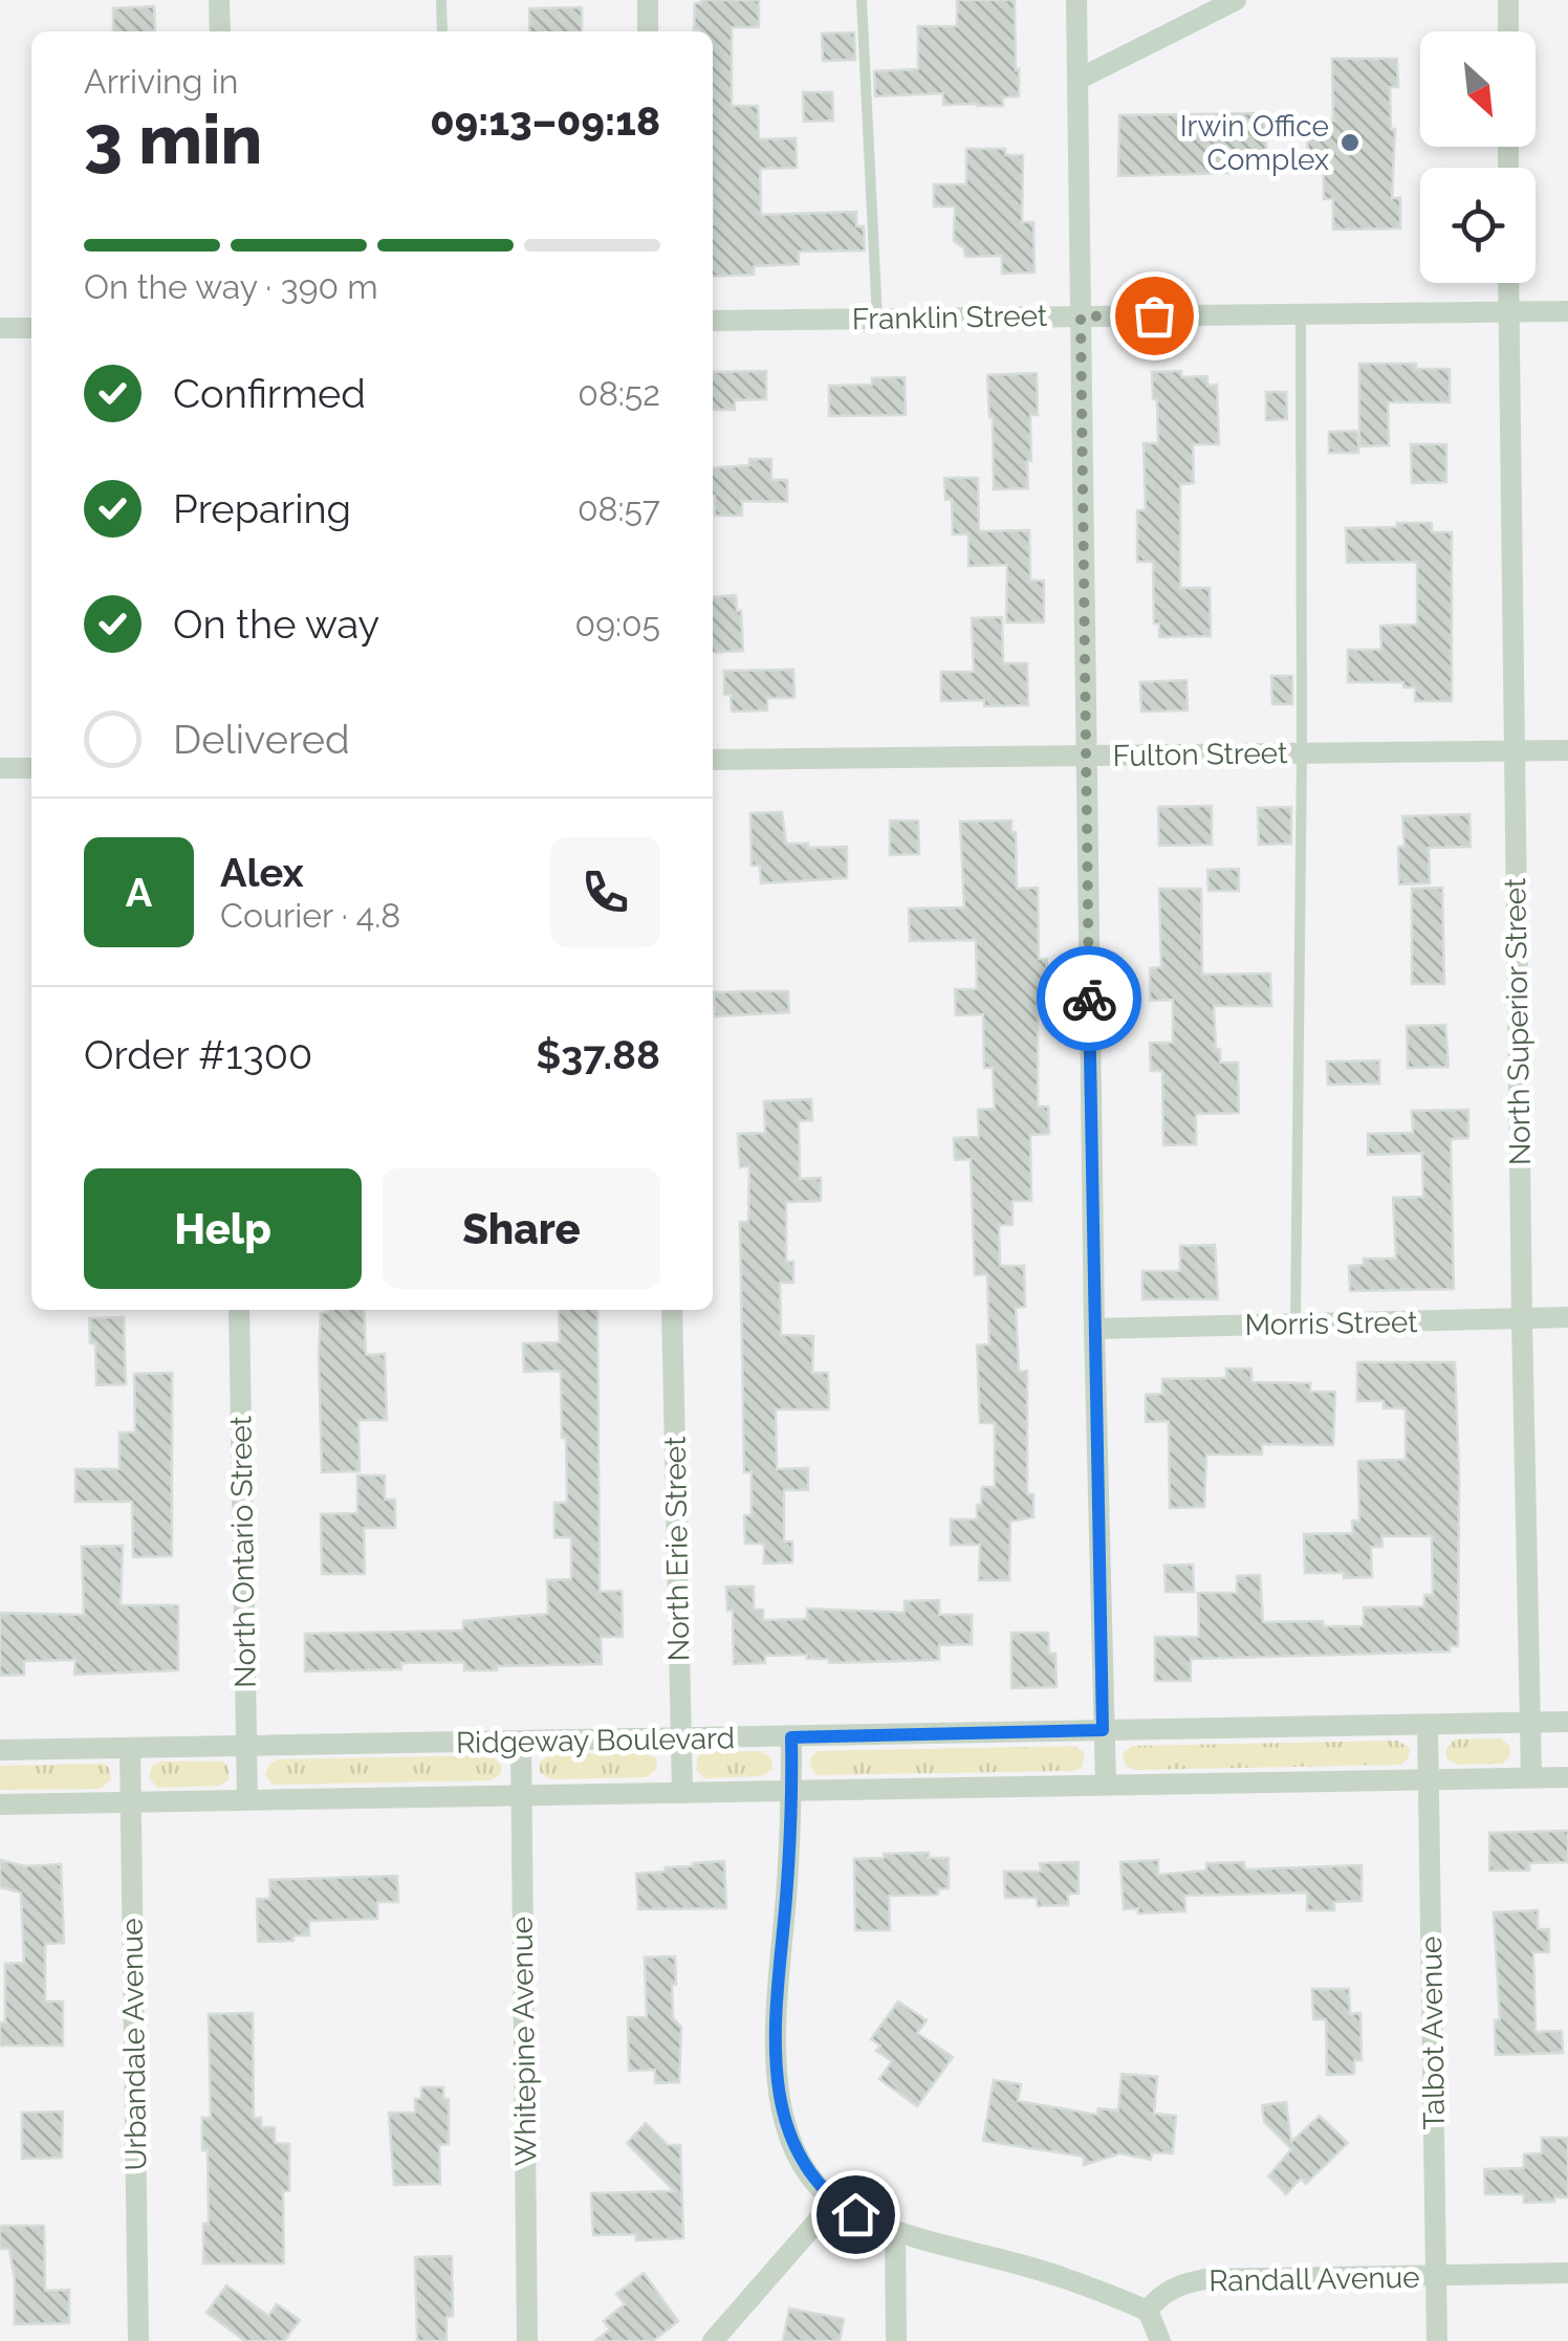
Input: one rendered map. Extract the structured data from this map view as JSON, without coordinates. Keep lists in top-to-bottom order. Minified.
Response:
{"streets":{"street":["Franklin Street","Fulton Street","North Superior Street","Morris Street","North Erie Street","North Ontario Street","Ridgeway Boulevard","Talbot Avenue","Whitepine Avenue","Urbandale Avenue","Randall Avenue"]},"crossings":[["Franklin Street","North Superior Street"],["Fulton Street","North Superior Street"],["North Superior Street","Morris Street"],["North Superior Street","Ridgeway Boulevard"],["North Erie Street","Ridgeway Boulevard"],["North Ontario Street","Ridgeway Boulevard"],["Ridgeway Boulevard","Talbot Avenue"],["Ridgeway Boulevard","Whitepine Avenue"],["Ridgeway Boulevard","Urbandale Avenue"],["Talbot Avenue","Randall Avenue"]],"places":["Irwin Office Complex"],"north":"bottom right","page":{"heading":["3 min","Arriving in","09:13–09:18"],"panel":["Alex","Courier · 4.8","Order #1300","$37.88"],"bar":"On the way · 390 m","list":[["Confirmed","08:52"],["Preparing","08:57"],["On the way","09:05"],"Delivered"],"round":"A","buttons":["Help","Share"]}}
